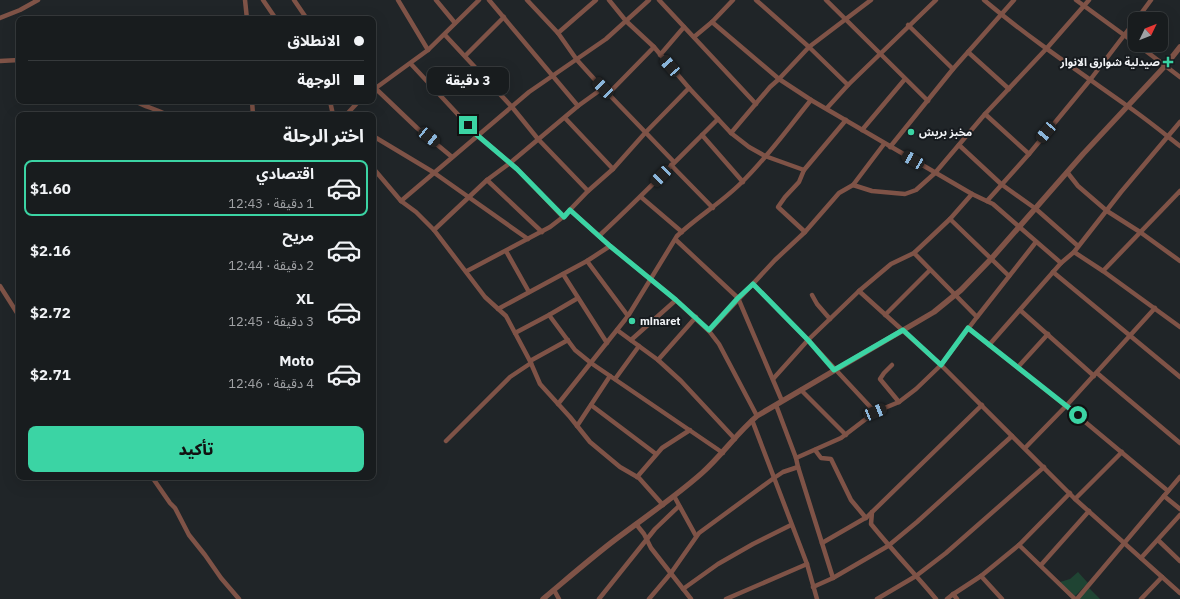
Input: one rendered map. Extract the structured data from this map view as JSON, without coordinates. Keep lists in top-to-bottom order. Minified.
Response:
{"places":{"health":["صيدلية شوارق الانوار"],"other":["مخبز بريش","minaret"]},"north":"top right","page":{"banner":["الانطلاق","الوجهة"],"bubble":"3 دقيقة","heading":"اختر الرحلة","list":[{"name":"اقتصادي","note":"1 دقيقة · 12:43","value":"$1.60"},{"name":"مريح","note":"2 دقيقة · 12:44","value":"$2.16"},{"name":"XL","note":"3 دقيقة · 12:45","value":"$2.72"},{"name":"Moto","note":"4 دقيقة · 12:46","value":"$2.71"}],"buttons":"تأكيد"}}
